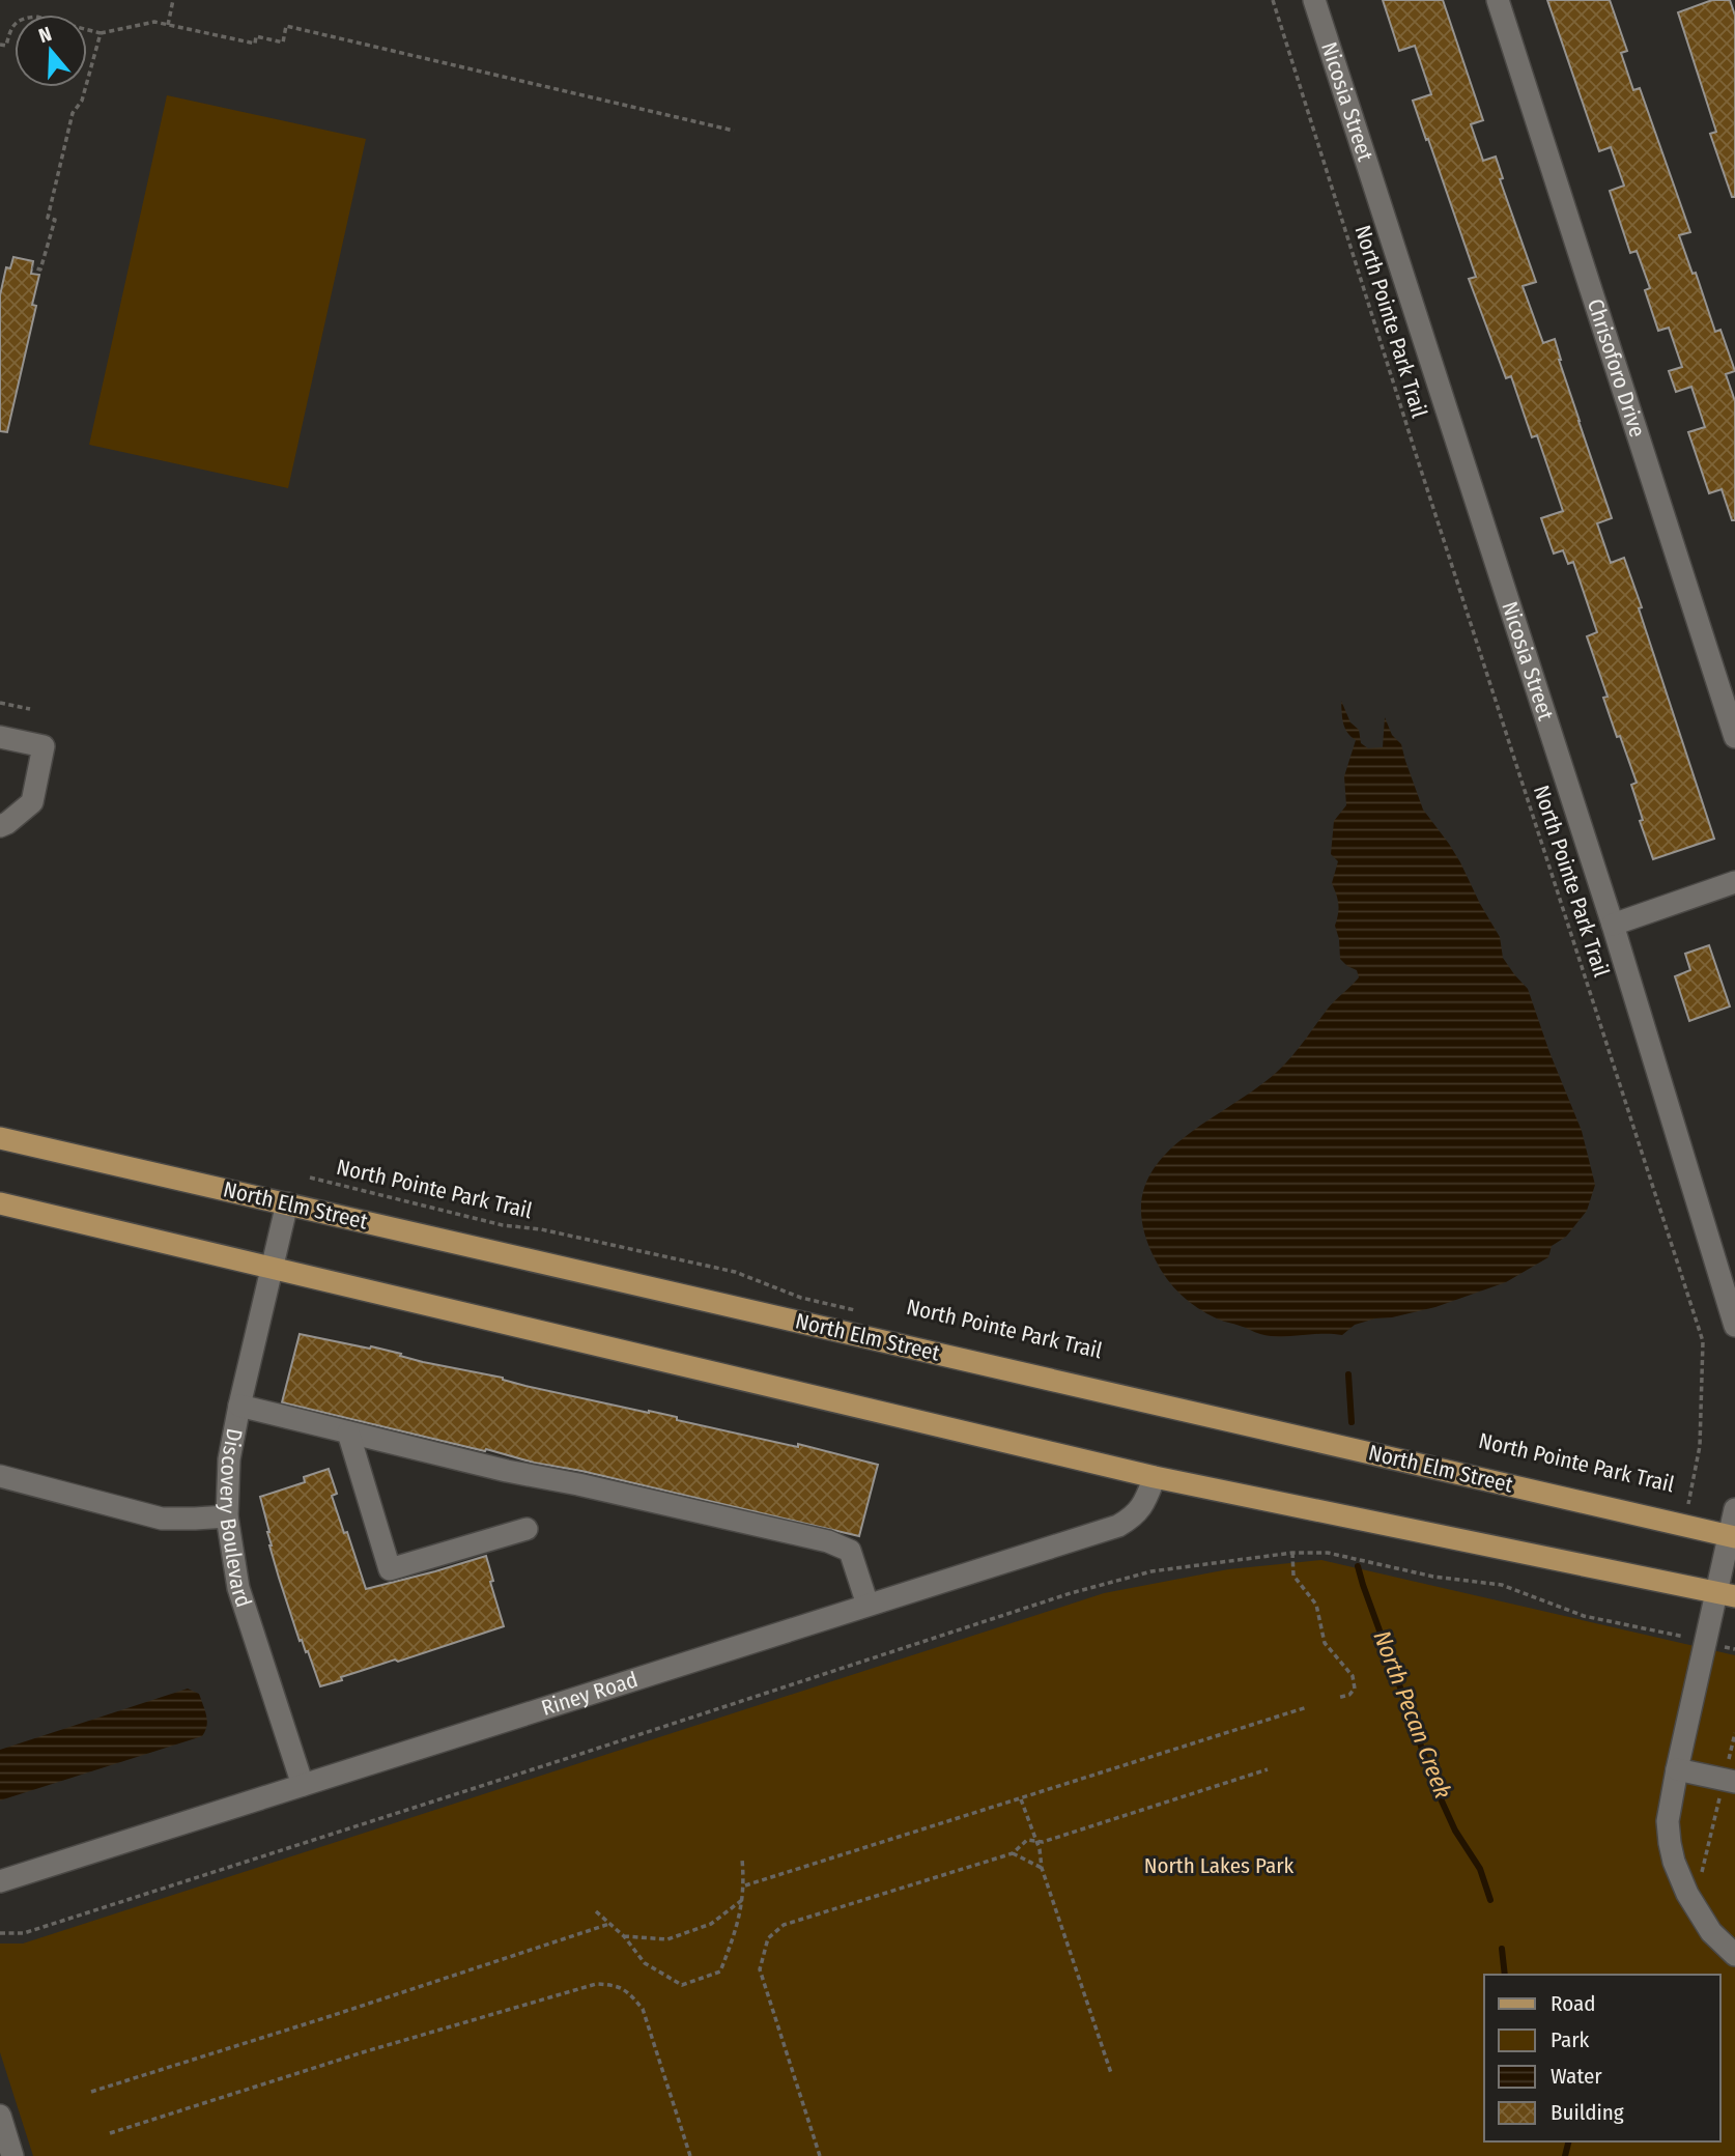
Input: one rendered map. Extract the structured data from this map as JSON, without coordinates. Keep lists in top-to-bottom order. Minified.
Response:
{"streets":{"main road":["North Elm Street"],"street":["Nicosia Street","Chrisoforo Drive","Discovery Boulevard","Riney Road"],"path":["North Pointe Park Trail"]},"crossings":[["North Elm Street","Discovery Boulevard"],["Discovery Boulevard","Riney Road"]],"water":["North Pecan Creek"],"parks":["North Lakes Park"],"legend":["Road","Park","Water","Building"],"north":"top"}
